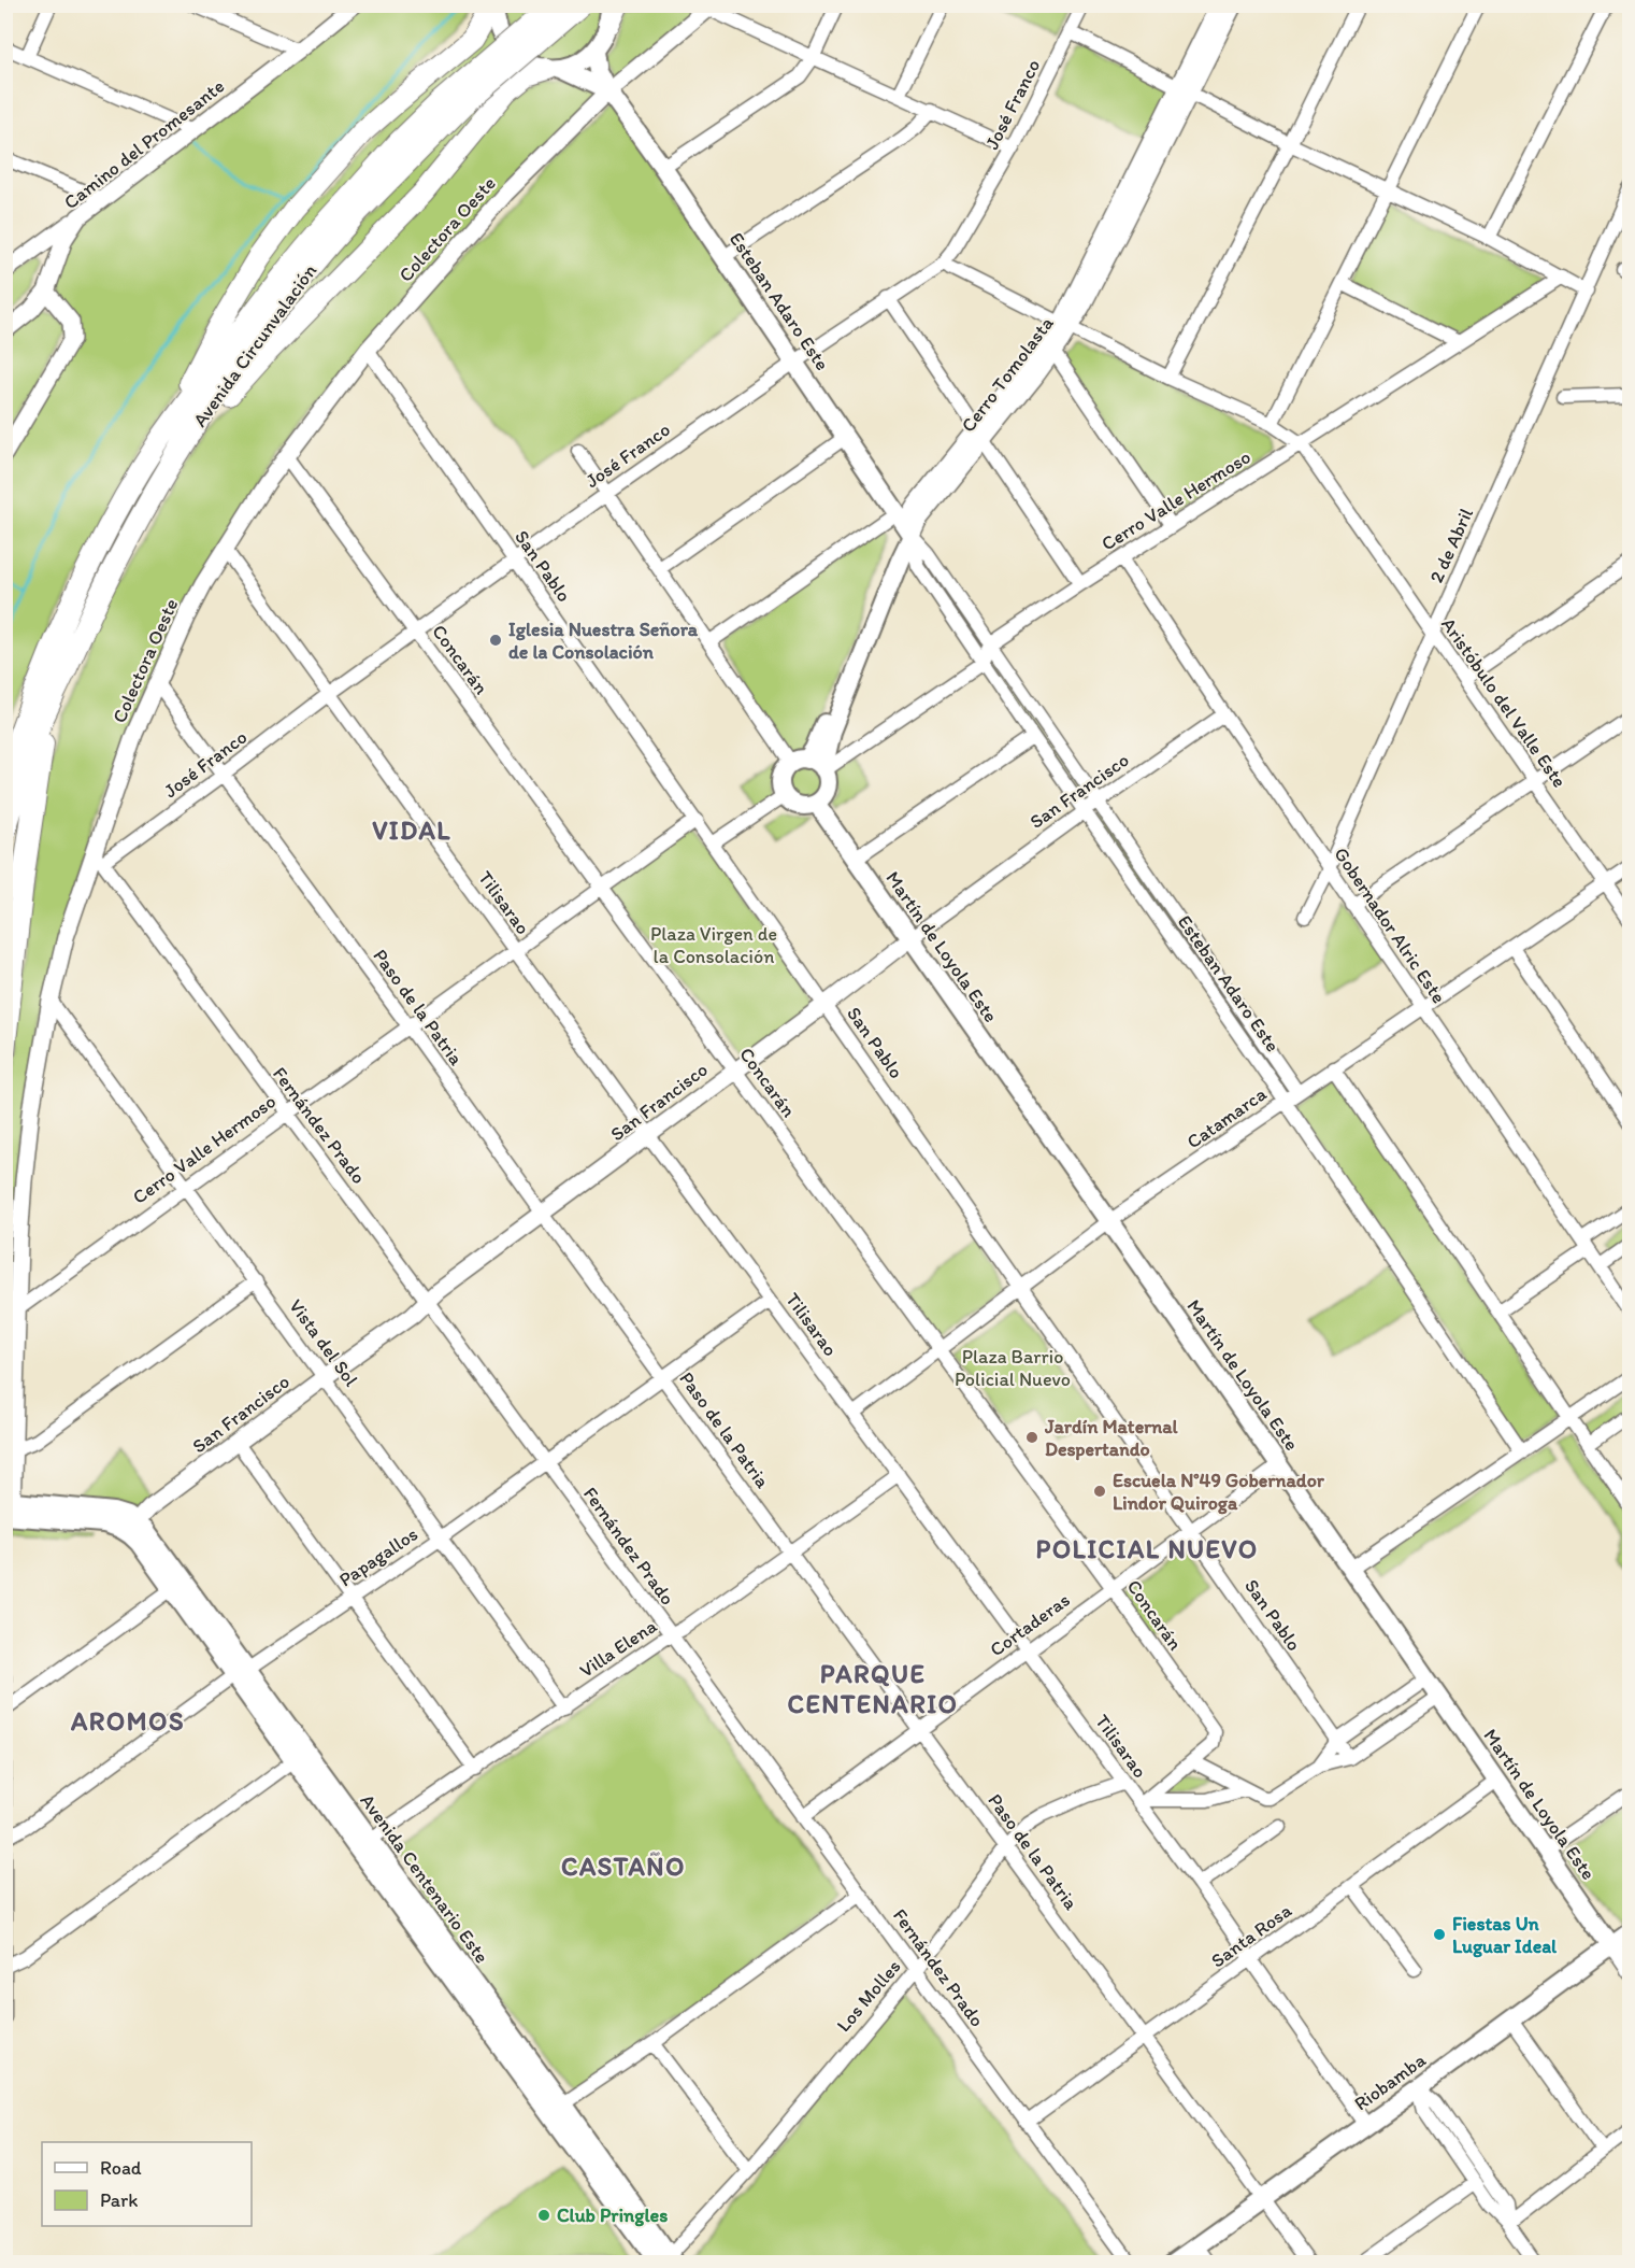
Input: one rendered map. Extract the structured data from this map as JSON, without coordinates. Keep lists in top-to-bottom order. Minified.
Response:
{"streets":{"highway":["Avenida Circunvalación"],"main road":["Esteban Adaro Este","Cerro Tomolasta","Martín de Loyola Este","Avenida Centenario Este","Riobamba"],"street":["José Franco","Camino del Promesante","Colectora Oeste","Cerro Valle Hermoso","2 de Abril","San Pablo","Concarán","Aristóbulo del Valle Este","San Francisco","Tilisarao","Gobernador Alric Este","Paso de la Patria","Catamarca","Fernández Prado","Vista del Sol","Papagallos","Cortaderas","Villa Elena","Santa Rosa","Los Molles"]},"crossings":[["José Franco","Colectora Oeste"],["José Franco","Esteban Adaro Este"],["José Franco","San Pablo"],["José Franco","Concarán"],["José Franco","Tilisarao"],["José Franco","Paso de la Patria"],["José Franco","Fernández Prado"],["Colectora Oeste","Esteban Adaro Este"],["Colectora Oeste","Cerro Valle Hermoso"],["Colectora Oeste","San Pablo"],["Colectora Oeste","Concarán"],["Colectora Oeste","Tilisarao"],["Colectora Oeste","Paso de la Patria"],["Colectora Oeste","Fernández Prado"],["Colectora Oeste","Vista del Sol"],["Esteban Adaro Este","Cerro Tomolasta"],["Esteban Adaro Este","Cerro Valle Hermoso"],["Esteban Adaro Este","San Francisco"],["Esteban Adaro Este","Catamarca"],["Cerro Tomolasta","Martín de Loyola Este"],["Cerro Valle Hermoso","San Pablo"],["Cerro Valle Hermoso","Concarán"],["Cerro Valle Hermoso","Aristóbulo del Valle Este"],["Cerro Valle Hermoso","Tilisarao"],["Cerro Valle Hermoso","Gobernador Alric Este"],["Cerro Valle Hermoso","Paso de la Patria"],["Cerro Valle Hermoso","Fernández Prado"],["Cerro Valle Hermoso","Vista del Sol"],["2 de Abril","Aristóbulo del Valle Este"],["2 de Abril","Gobernador Alric Este"],["San Pablo","San Francisco"],["San Pablo","Catamarca"],["San Pablo","Cortaderas"],["Concarán","San Francisco"],["Concarán","Catamarca"],["Concarán","Cortaderas"],["Aristóbulo del Valle Este","Catamarca"],["San Francisco","Tilisarao"],["San Francisco","Gobernador Alric Este"],["San Francisco","Martín de Loyola Este"],["San Francisco","Paso de la Patria"],["San Francisco","Fernández Prado"],["San Francisco","Vista del Sol"],["San Francisco","Avenida Centenario Este"],["Tilisarao","Catamarca"],["Tilisarao","Papagallos"],["Tilisarao","Cortaderas"],["Tilisarao","Villa Elena"],["Tilisarao","Santa Rosa"],["Tilisarao","Los Molles"],["Tilisarao","Riobamba"],["Gobernador Alric Este","Catamarca"],["Martín de Loyola Este","Catamarca"],["Martín de Loyola Este","Cortaderas"],["Martín de Loyola Este","Santa Rosa"],["Martín de Loyola Este","Riobamba"],["Paso de la Patria","Papagallos"],["Paso de la Patria","Cortaderas"],["Paso de la Patria","Villa Elena"],["Paso de la Patria","Santa Rosa"],["Paso de la Patria","Los Molles"],["Paso de la Patria","Riobamba"],["Fernández Prado","Papagallos"],["Fernández Prado","Cortaderas"],["Fernández Prado","Villa Elena"],["Fernández Prado","Santa Rosa"],["Fernández Prado","Los Molles"],["Vista del Sol","Papagallos"],["Vista del Sol","Villa Elena"],["Papagallos","Avenida Centenario Este"],["Villa Elena","Avenida Centenario Este"],["Avenida Centenario Este","Los Molles"]],"districts":["VIDAL","POLICIAL NUEVO","PARQUE CENTENARIO","AROMOS","CASTAÑO"],"parks":["Plaza Virgen de la Consolación","Plaza Barrio Policial Nuevo"],"places":["Iglesia Nuestra Señora de la Consolación","Jardín Maternal Despertando","Escuela N°49 Gobernador Lindor Quiroga","Fiestas Un Luguar Ideal","Club Pringles"],"legend":["Road","Park"]}
